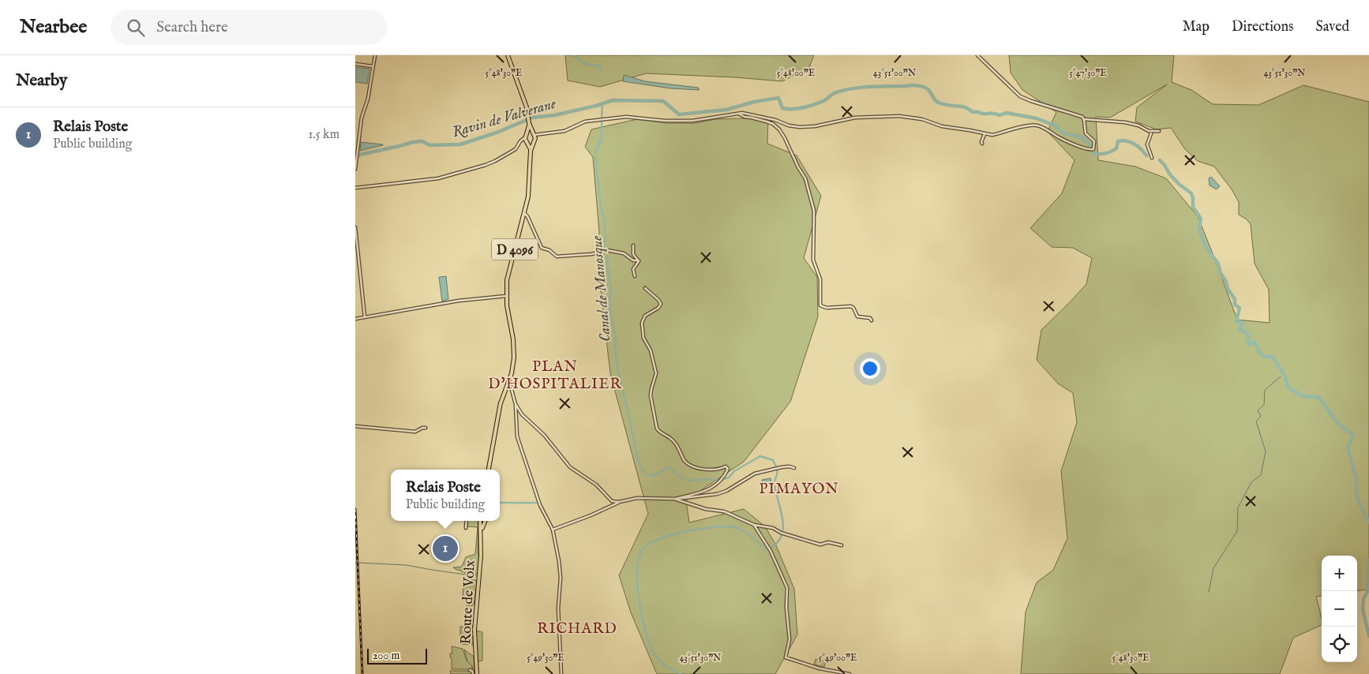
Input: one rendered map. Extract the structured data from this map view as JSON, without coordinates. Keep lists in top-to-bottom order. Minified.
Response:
{"streets":{"main road":["D 4096","Route de Volx"]},"districts":["PLAN D'HOSPITALIER","PIMAYON","RICHARD"],"water":["Ravin de Valverane","Canal de Manosque"],"scale_bar":"200 m","page":{"header":"Nearbee","search":"Search here","nav":["Map","Directions","Saved"],"heading":"Nearby","list":[{"mark":"1","name":"Relais Poste","note":"Public building","value":"1.5 km"}],"popup":["Relais Poste","Public building"],"pins":"1","map_buttons":["+","−"],"scale":"200 m"},"coordinates":["5°48'30\"E","5°48'00\"E","5°47'30\"E","43°51'00\"N","43°51'30\"N","5°49'30\"E","5°49'00\"E"]}
